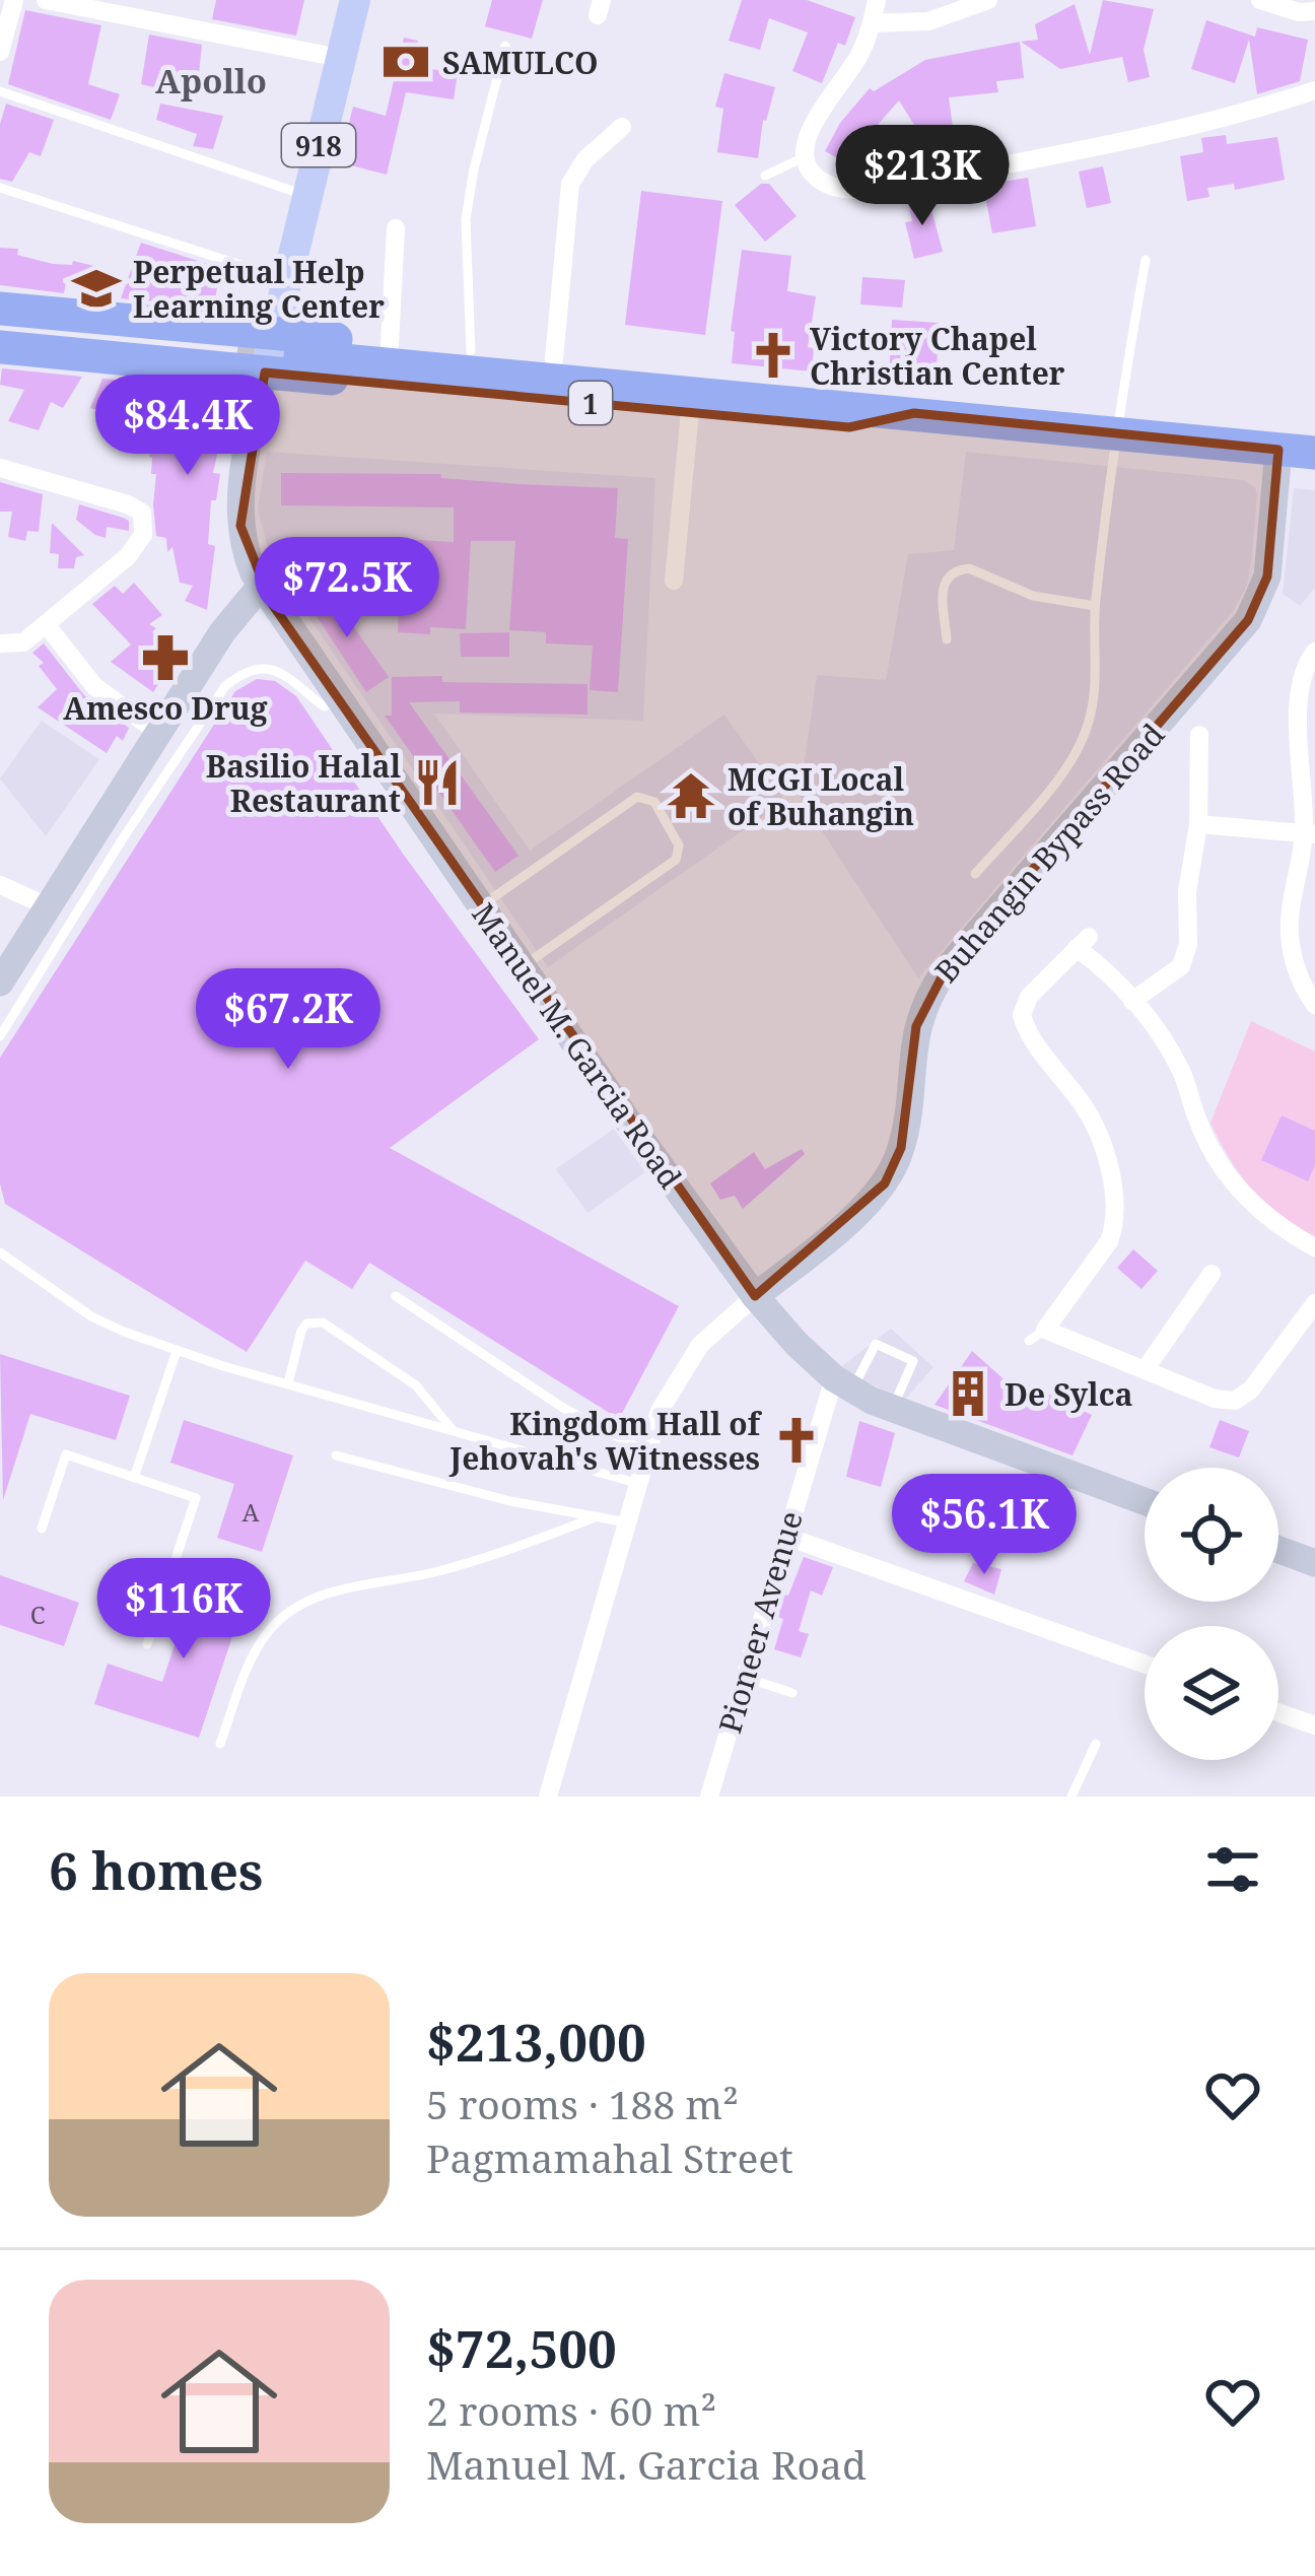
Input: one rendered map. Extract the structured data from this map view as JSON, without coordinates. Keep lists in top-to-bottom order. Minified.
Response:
{"streets":{"highway":["1"],"main road":["918","Buhangin Bypass Road","Manuel M. Garcia Road"],"street":["Pioneer Avenue"]},"crossings":[["918","1"],["918","Manuel M. Garcia Road"],["1","Buhangin Bypass Road"],["1","Manuel M. Garcia Road"],["Buhangin Bypass Road","Manuel M. Garcia Road"],["Manuel M. Garcia Road","Pioneer Avenue"]],"districts":["Apollo"],"places":{"bank":["SAMULCO"],"school or university":["Perpetual Help Learning Center"],"church":["Victory Chapel Christian Center","Kingdom Hall of Jehovah's Witnesses"],"pharmacy":["Amesco Drug"],"restaurant":["Basilio Halal Restaurant"],"temple":["MCGI Local of Buhangin"],"building":["De Sylca"]},"house_numbers":["A","C"],"page":{"price":["$213K","$84.4K","$72.5K","$67.2K","$56.1K","$116K"],"heading":"6 homes","list":[{"name":"$213,000","note":"5 rooms · 188 m² · Pagmamahal Street"},{"name":"$72,500","note":"2 rooms · 60 m² · Manuel M. Garcia Road"}]}}
